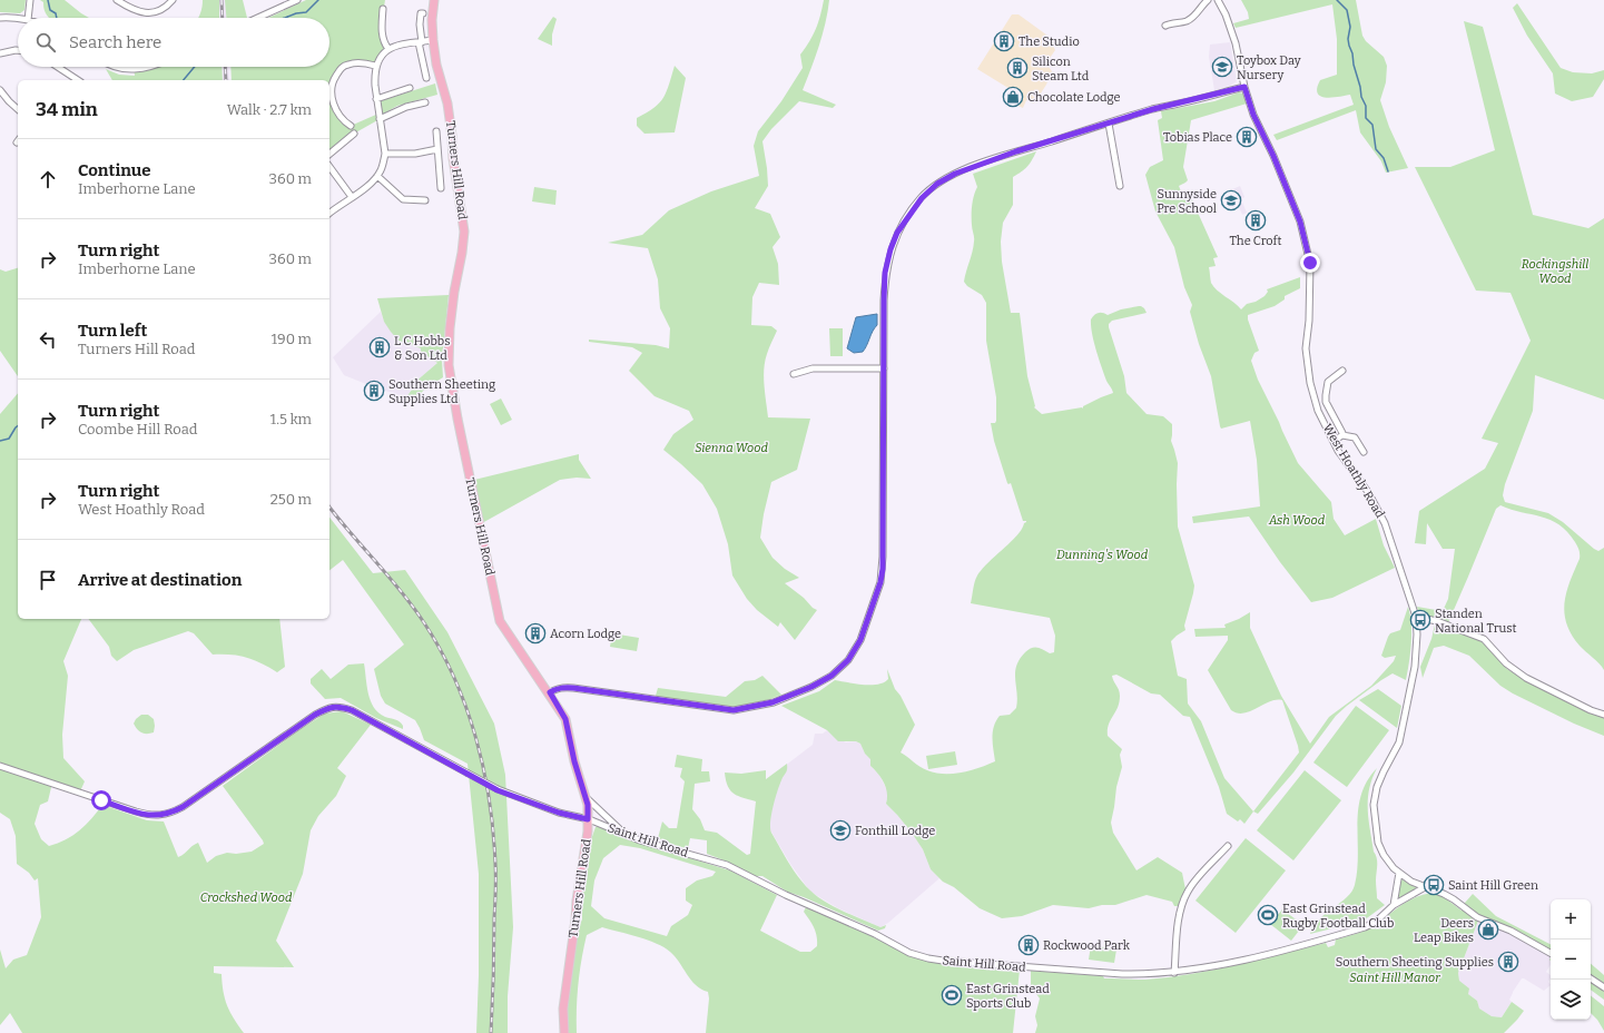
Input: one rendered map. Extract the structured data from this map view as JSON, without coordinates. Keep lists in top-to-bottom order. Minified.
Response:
{"streets":{"main road":["Turners Hill Road"],"street":["West Hoathly Road","Saint Hill Road"]},"crossings":[["Turners Hill Road","Saint Hill Road"],["West Hoathly Road","Saint Hill Road"]],"parks":["Rockingshill Wood","Sienna Wood","Ash Wood","Dunning's Wood","Crockshed Wood","Saint Hill Manor"],"places":{"building":["The Studio","Silicon Steam Ltd","Tobias Place","The Croft","L C Hobbs & Son Ltd","Southern Sheeting Supplies Ltd","Acorn Lodge","Rockwood Park","Southern Sheeting Supplies"],"school or university":["Toybox Day Nursery","Sunnyside Pre School","Fonthill Lodge"],"shop":["Chocolate Lodge","Deers Leap Bikes"],"bus stop":["Standen National Trust","Saint Hill Green"],"sports":["East Grinstead Rugby Football Club","East Grinstead Sports Club"]},"page":{"search":"Search here","heading":["34 min","Walk · 2.7 km"],"list":[["Continue","Imberhorne Lane","360 m"],["Turn right","Imberhorne Lane","360 m"],["Turn left","Turners Hill Road","190 m"],["Turn right","Coombe Hill Road","1.5 km"],["Turn right","West Hoathly Road","250 m"],"Arrive at destination"],"map_buttons":["+","−"]}}
